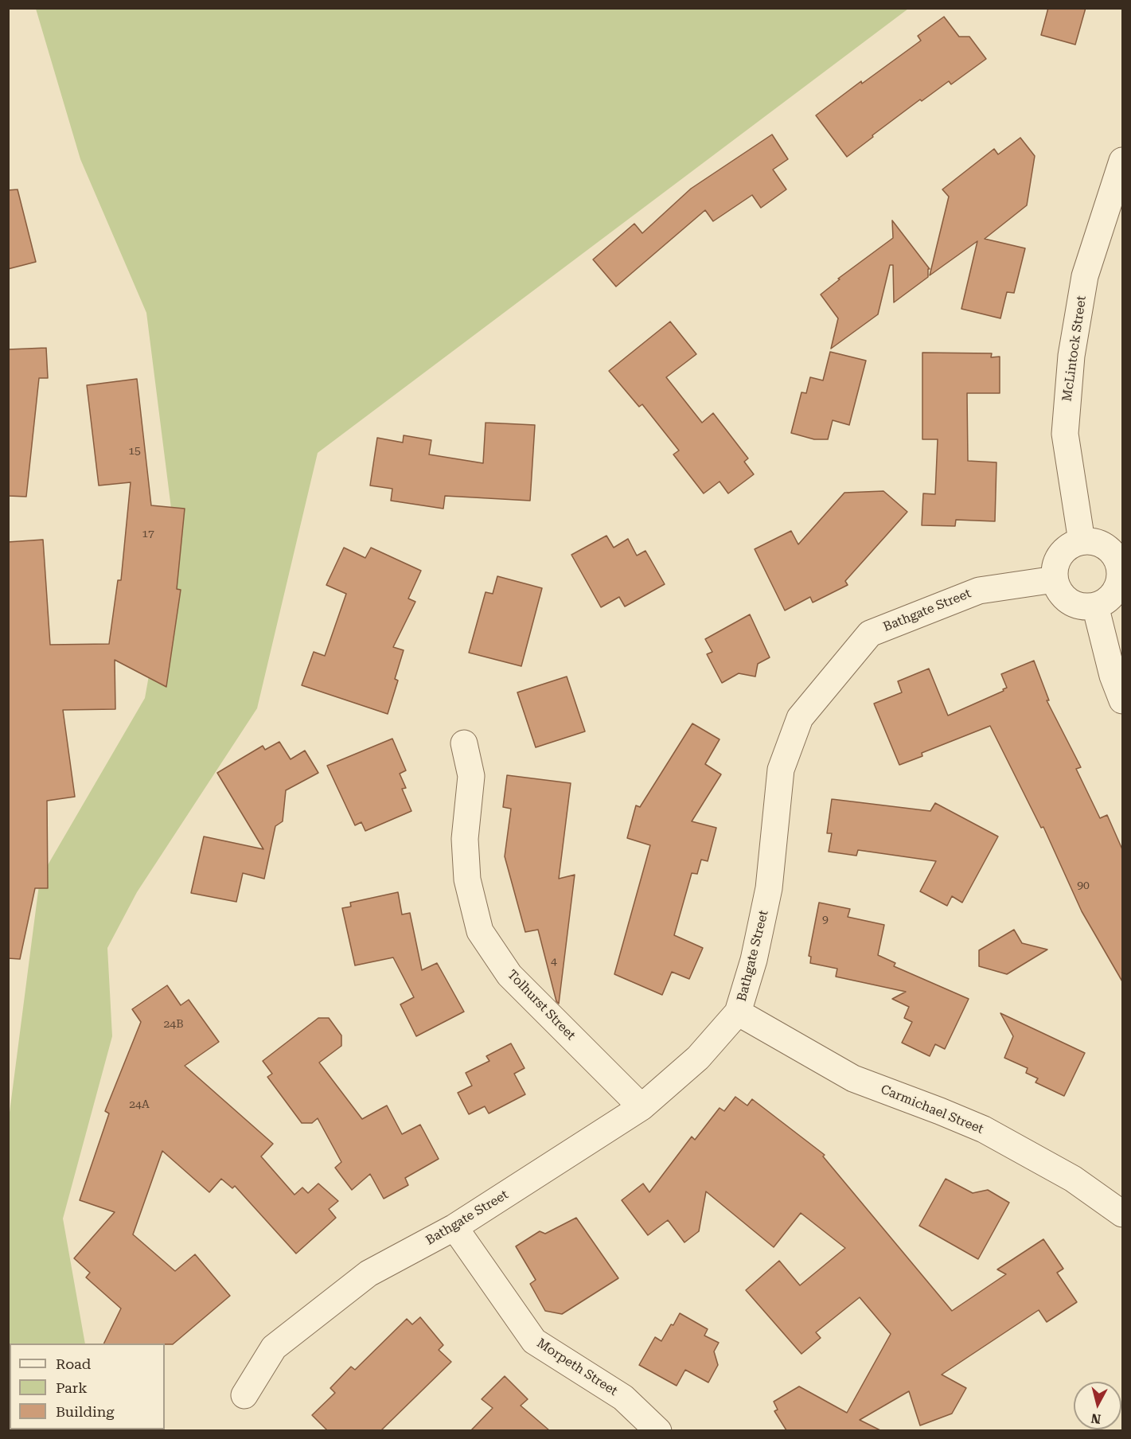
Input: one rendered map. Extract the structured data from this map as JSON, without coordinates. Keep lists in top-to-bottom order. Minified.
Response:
{"streets":{"street":["McLintock Street","Bathgate Street","Tolhurst Street","Carmichael Street","Morpeth Street"]},"crossings":[["McLintock Street","Bathgate Street"],["Bathgate Street","Tolhurst Street"],["Bathgate Street","Carmichael Street"],["Bathgate Street","Morpeth Street"]],"house_numbers":["15","17","90","9","4","24B","24A"],"legend":["Road","Park","Building"],"north":"bottom"}
